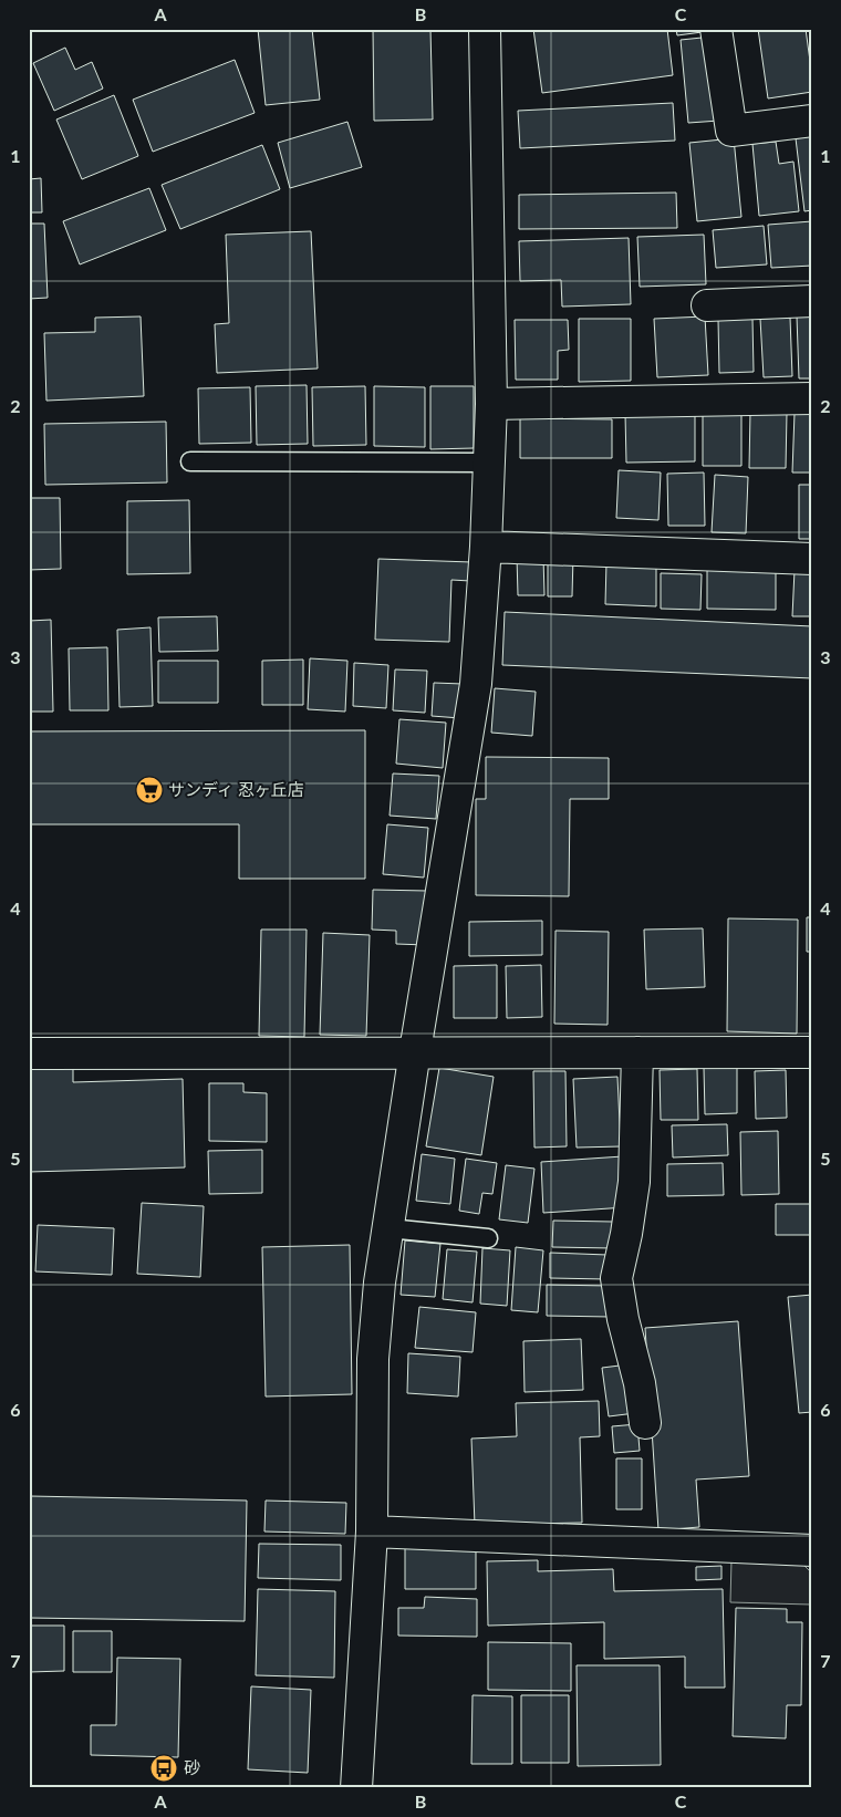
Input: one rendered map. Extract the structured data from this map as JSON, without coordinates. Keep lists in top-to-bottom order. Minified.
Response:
{"places":{"supermarket":["サンディ 忍ヶ丘店"],"bus stop":["砂"]},"grid":{"columns":["A","B","C"],"rows":["1","2","3","4","5","6","7"]}}
